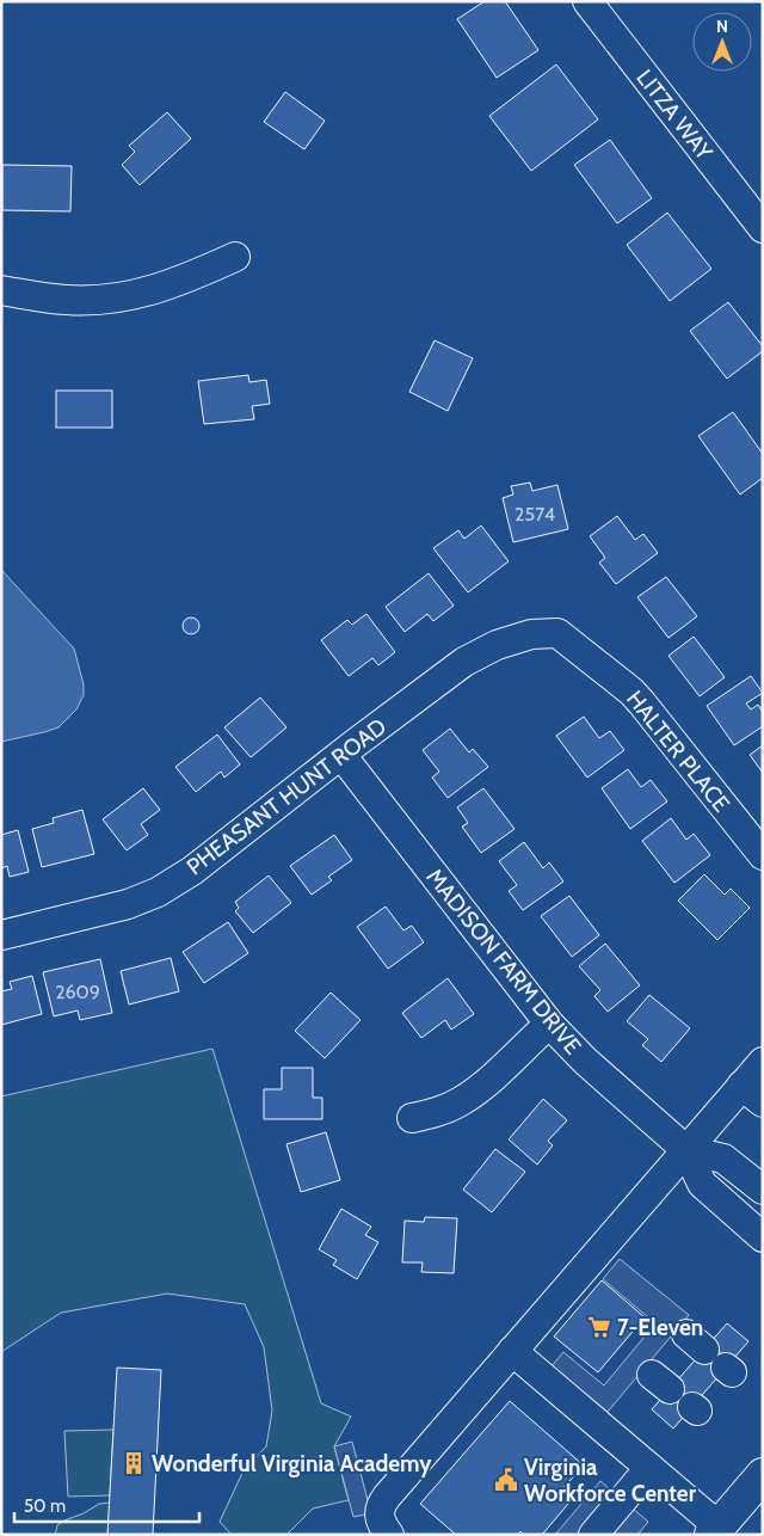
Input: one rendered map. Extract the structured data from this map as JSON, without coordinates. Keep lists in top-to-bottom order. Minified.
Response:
{"streets":{"street":["LITZA WAY","HALTER PLACE","PHEASANT HUNT ROAD","MADISON FARM DRIVE"]},"crossings":[["HALTER PLACE","PHEASANT HUNT ROAD"],["PHEASANT HUNT ROAD","MADISON FARM DRIVE"]],"places":{"supermarket":["7-Eleven"],"building":["Wonderful Virginia Academy"],"public building":["Virginia Workforce Center"]},"house_numbers":["2574","2609"],"scale_bar":"50 m","north":"top"}
